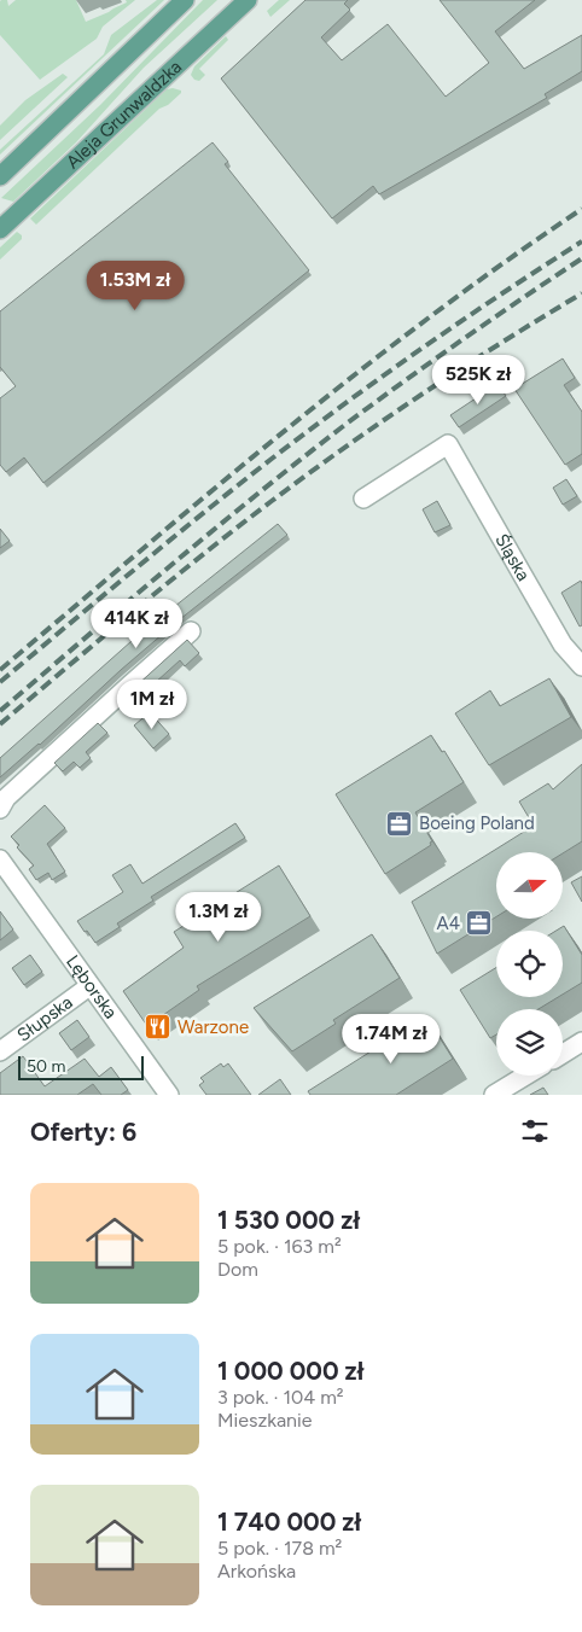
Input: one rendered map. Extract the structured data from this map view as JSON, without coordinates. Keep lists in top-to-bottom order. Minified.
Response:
{"streets":{"main road":["Aleja Grunwaldzka"],"street":["Śląska","Lęborska","Słupska"]},"crossings":[["Lęborska","Słupska"]],"places":{"office":["Boeing Poland","A4"],"restaurant":["Warzone"]},"scale_bar":"50 m","north":"right","page":{"price":["1.53M zł","525K zł","414K zł","1M zł","1.3M zł","1.74M zł"],"scale":"50 m","heading":"Oferty: 6","list":[{"name":"1 530 000 zł","note":"5 pok. · 163 m² · Dom"},{"name":"1 000 000 zł","note":"3 pok. · 104 m² · Mieszkanie"},{"name":"1 740 000 zł","note":"5 pok. · 178 m² · Arkońska"}]}}
